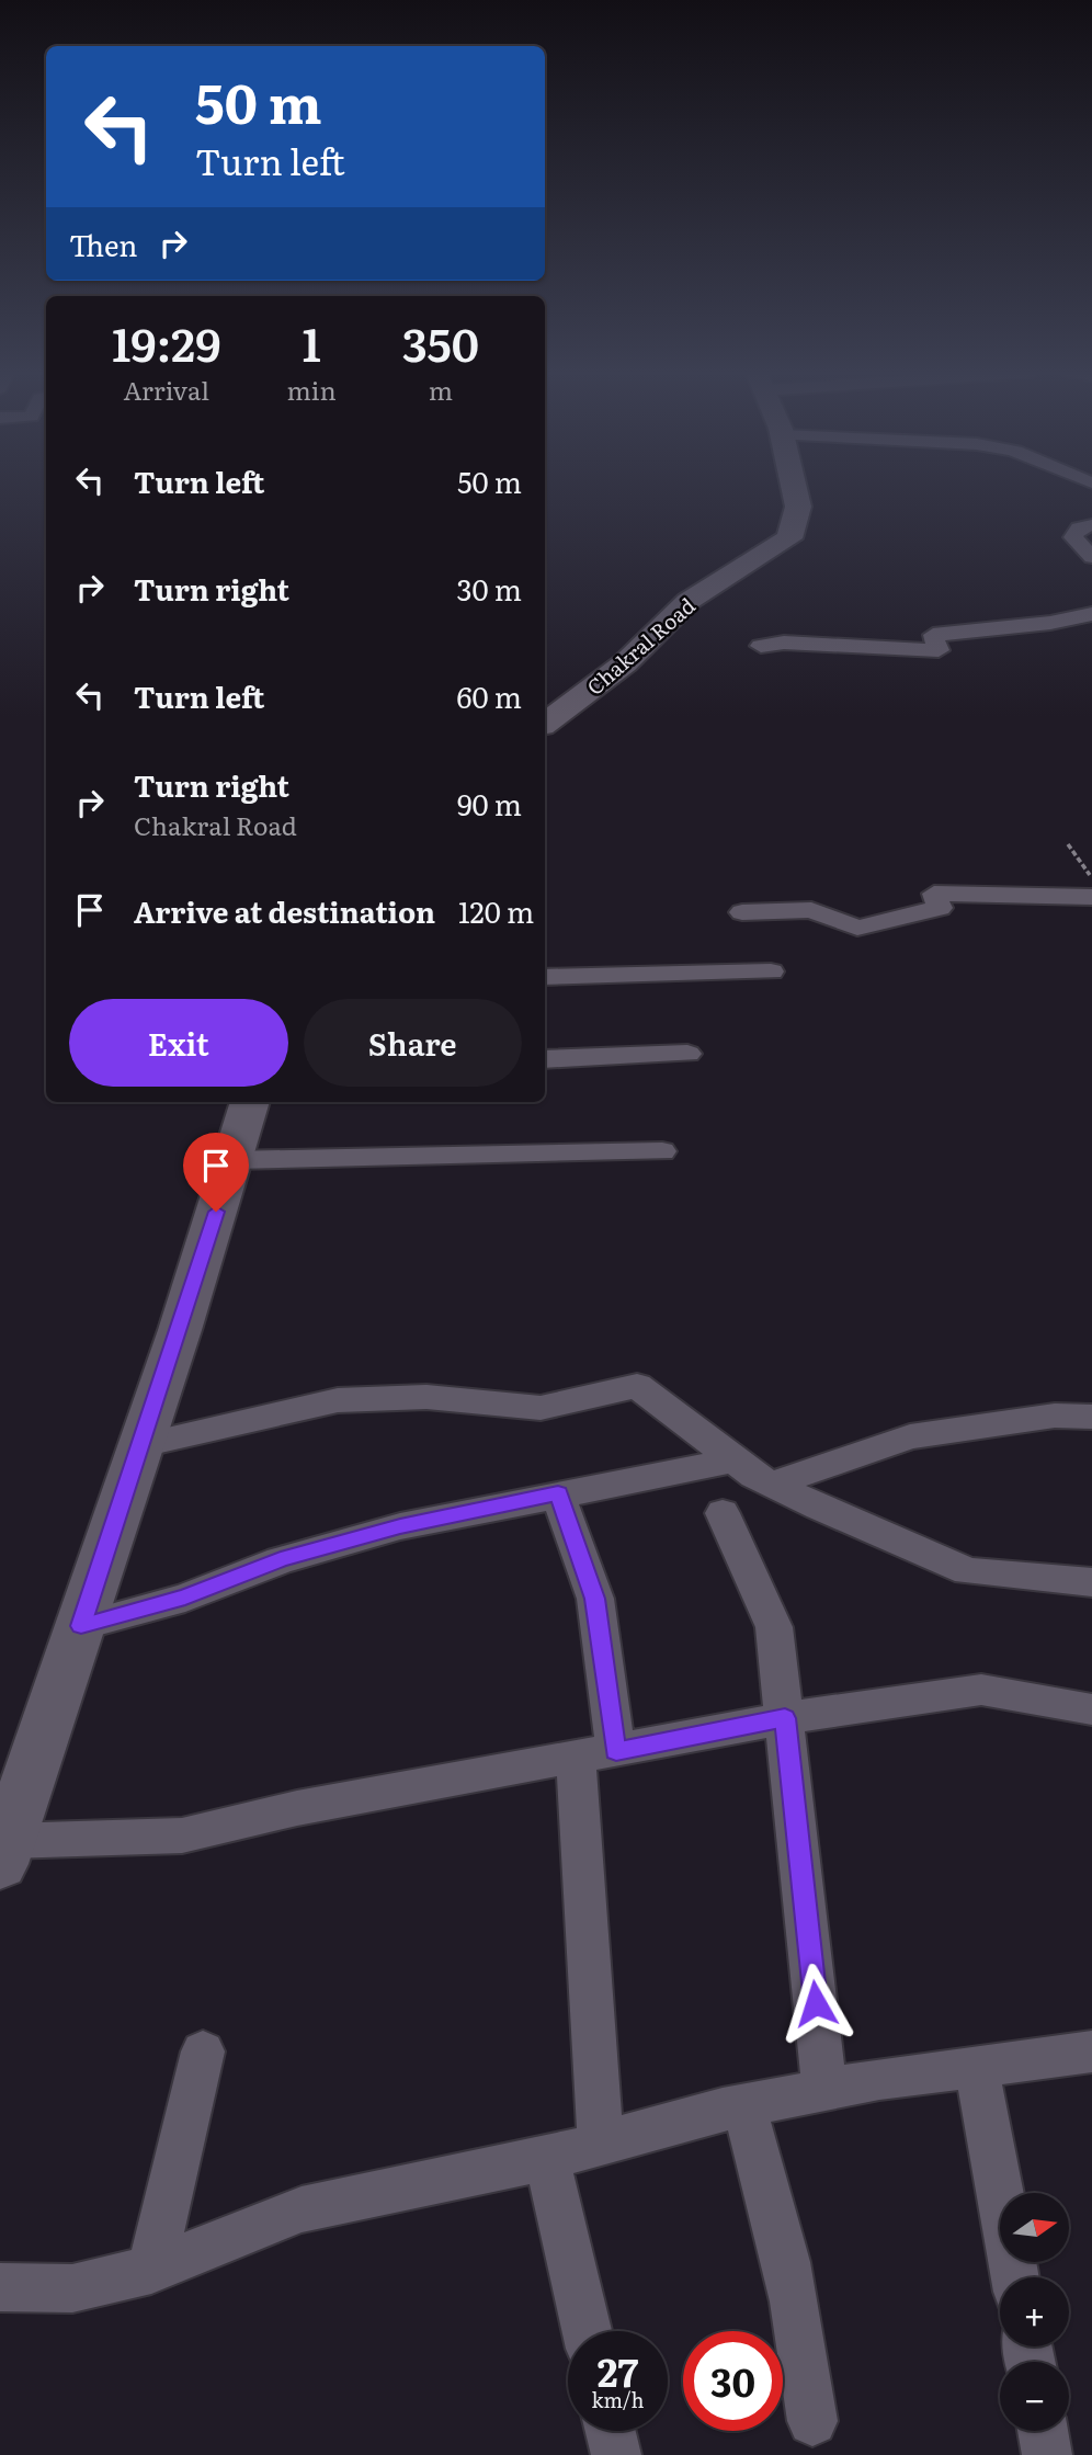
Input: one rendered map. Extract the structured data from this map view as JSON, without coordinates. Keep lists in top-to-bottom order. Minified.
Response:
{"streets":{"street":["Chakral Road"]},"north":"right","page":{"turn":["50 m","Turn left"],"then":"Then","eta":["19:29","Arrival","1","min","350","m"],"list":[{"name":"Turn left","value":"50 m"},{"name":"Turn right","value":"30 m"},{"name":"Turn left","value":"60 m"},{"name":"Turn right","note":"Chakral Road","value":"90 m"},{"name":"Arrive at destination","value":"120 m"}],"buttons":["Exit","Share"],"map_buttons":["+","−"],"speed":"27 km/h","limit":"30"}}
